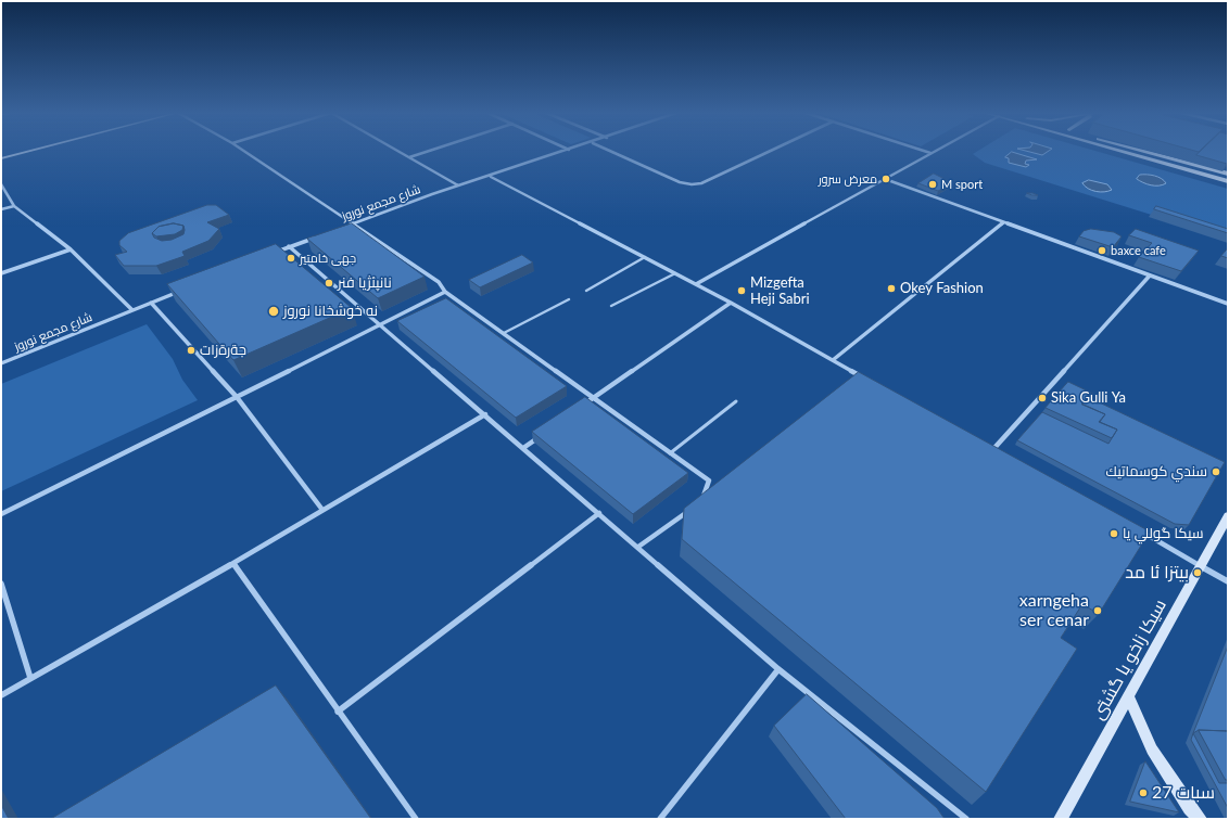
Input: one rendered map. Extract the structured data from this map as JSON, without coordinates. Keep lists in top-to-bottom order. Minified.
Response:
{"streets":{"main road":["سیکا زاخو یا گشتى"],"street":["شارع مجمع نوروز"]},"places":["معرض سرور","M sport","baxce cafe","جهى خامتير","نانپئژيا فنر","Okey Fashion","Mizgefta Heji Sabri","نه خوشخانا نوروز","جةرةزات","Sika Gulli Ya","سندي کوسماتیك","سيكا گوللي يا","بيتزا ئا مد","xarngeha ser cenar","27 سبات"]}
